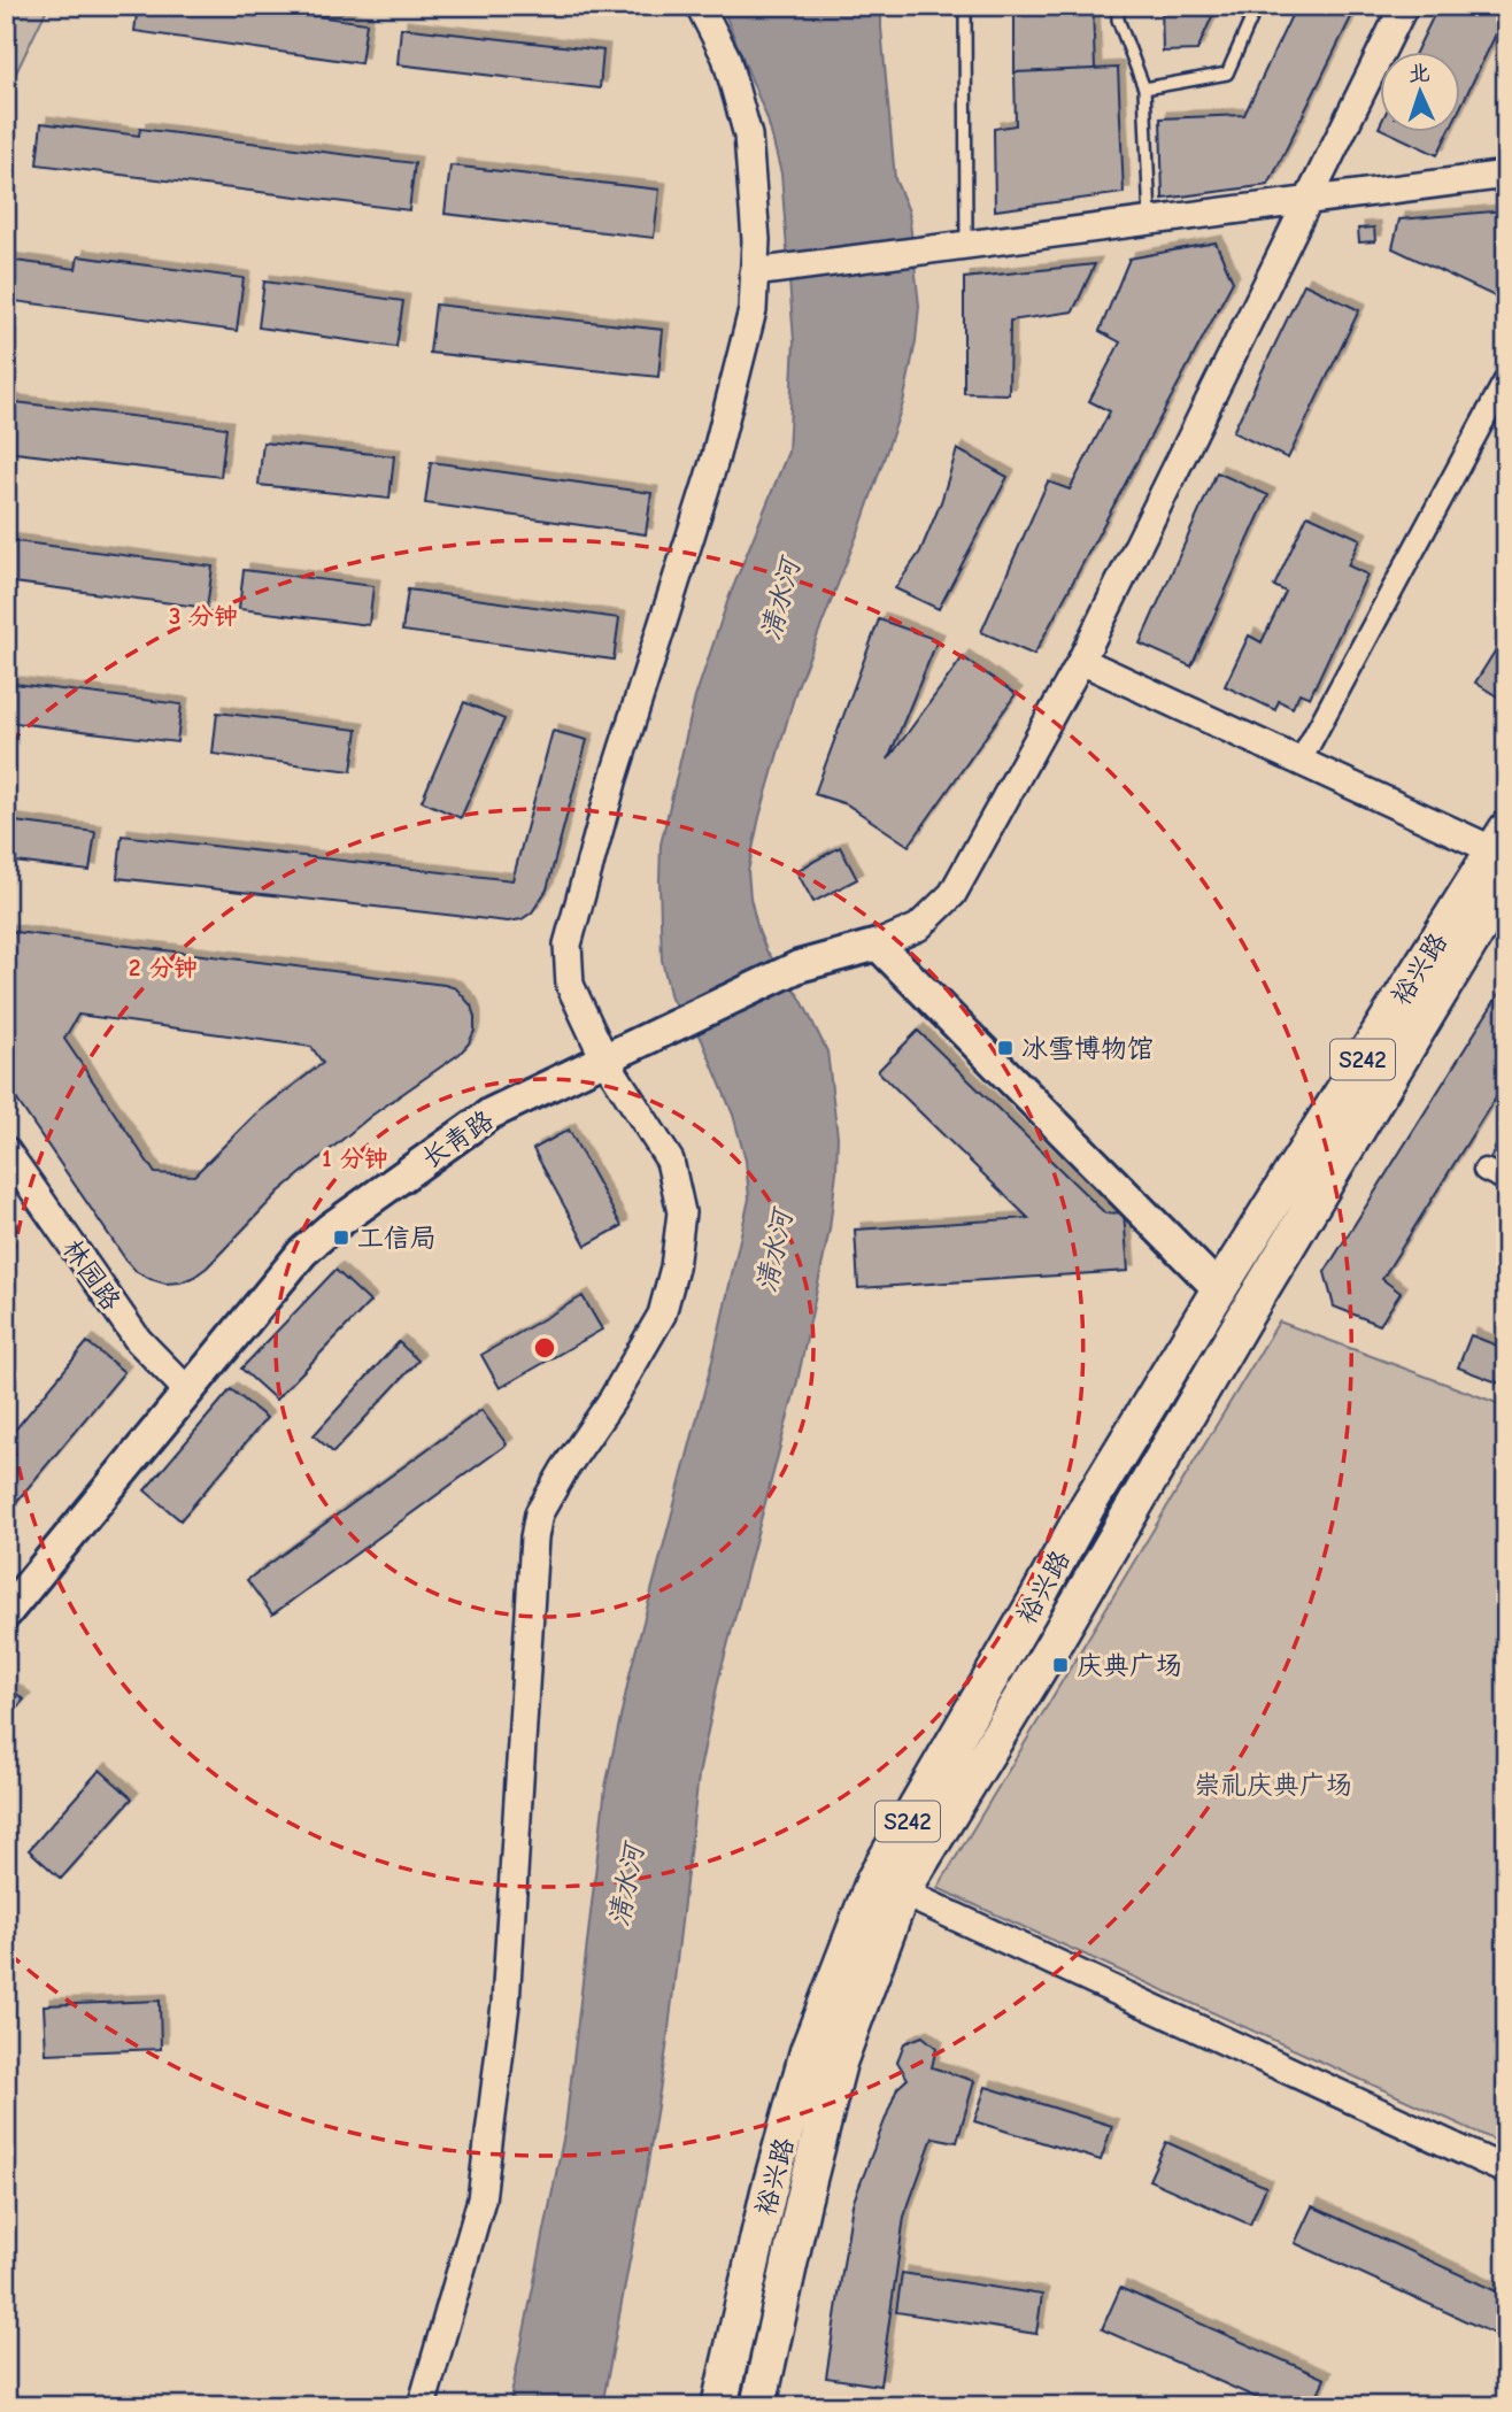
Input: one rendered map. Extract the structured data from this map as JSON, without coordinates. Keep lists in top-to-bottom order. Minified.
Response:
{"streets":{"main road":["裕兴路","S242","长青路"],"street":["林园路"]},"crossings":[["长青路","林园路"]],"water":["清水河"],"parks":["崇礼庆典广场"],"places":{"transit":["冰雪博物馆","工信局","庆典广场"]},"north":"top","rings":["3 分钟","2 分钟","1 分钟"]}
